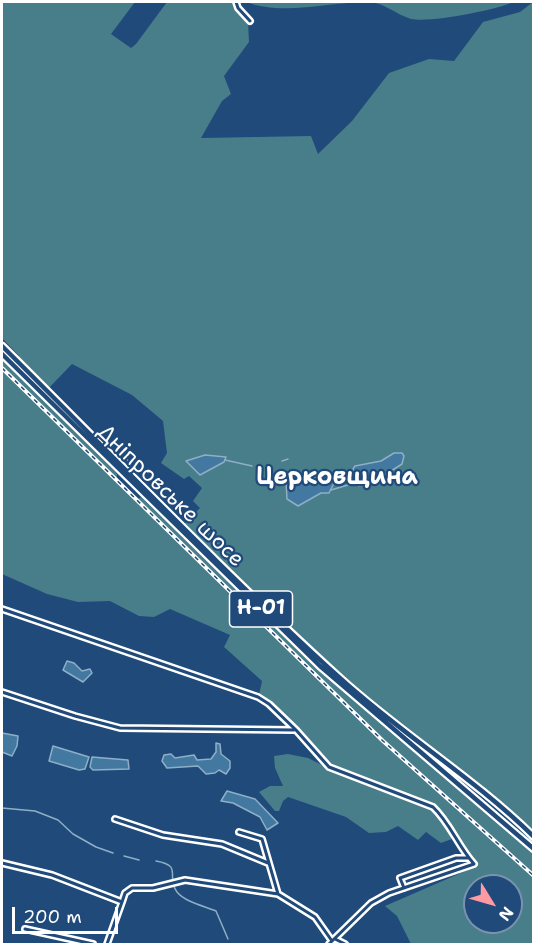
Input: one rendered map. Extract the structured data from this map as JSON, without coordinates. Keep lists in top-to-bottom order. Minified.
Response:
{"streets":{"main road":["Дніпровське шосе","Н-01"]},"districts":["Церковщина"],"scale_bar":"200 m","north":"bottom right"}
